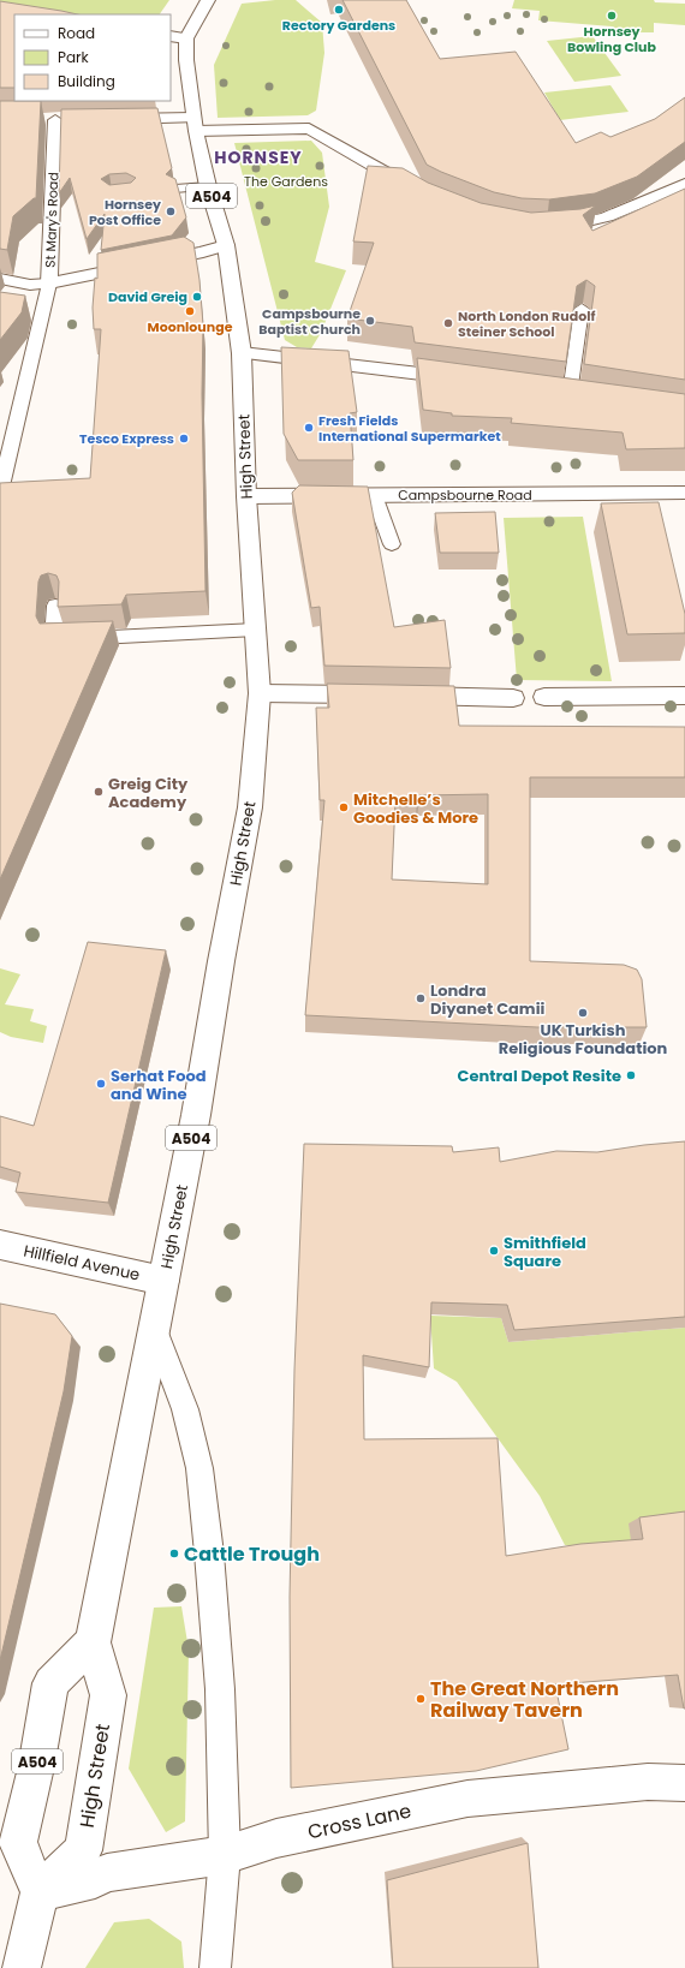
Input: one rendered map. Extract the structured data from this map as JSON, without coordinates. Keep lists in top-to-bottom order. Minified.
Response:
{"streets":{"street":["A504","St Mary's Road","High Street","Campsbourne Road","Hillfield Avenue","Cross Lane"]},"crossings":[["A504","High Street"],["A504","Cross Lane"],["St Mary's Road","High Street"],["High Street","Campsbourne Road"],["High Street","Hillfield Avenue"],["High Street","Cross Lane"]],"districts":["HORNSEY"],"parks":["The Gardens"],"places":["Rectory Gardens","Hornsey Bowling Club","Hornsey Post Office","David Greig","Moonlounge","Campsbourne Baptist Church","North London Rudolf Steiner School","Fresh Fields International Supermarket","Tesco Express","Greig City Academy","Mitchelle’s Goodies & More","Londra Diyanet Camii","UK Turkish Religious Foundation","Central Depot Resite","Serhat Food and Wine","Smithfield Square","Cattle Trough","The Great Northern Railway Tavern"],"legend":["Road","Park","Building"]}
